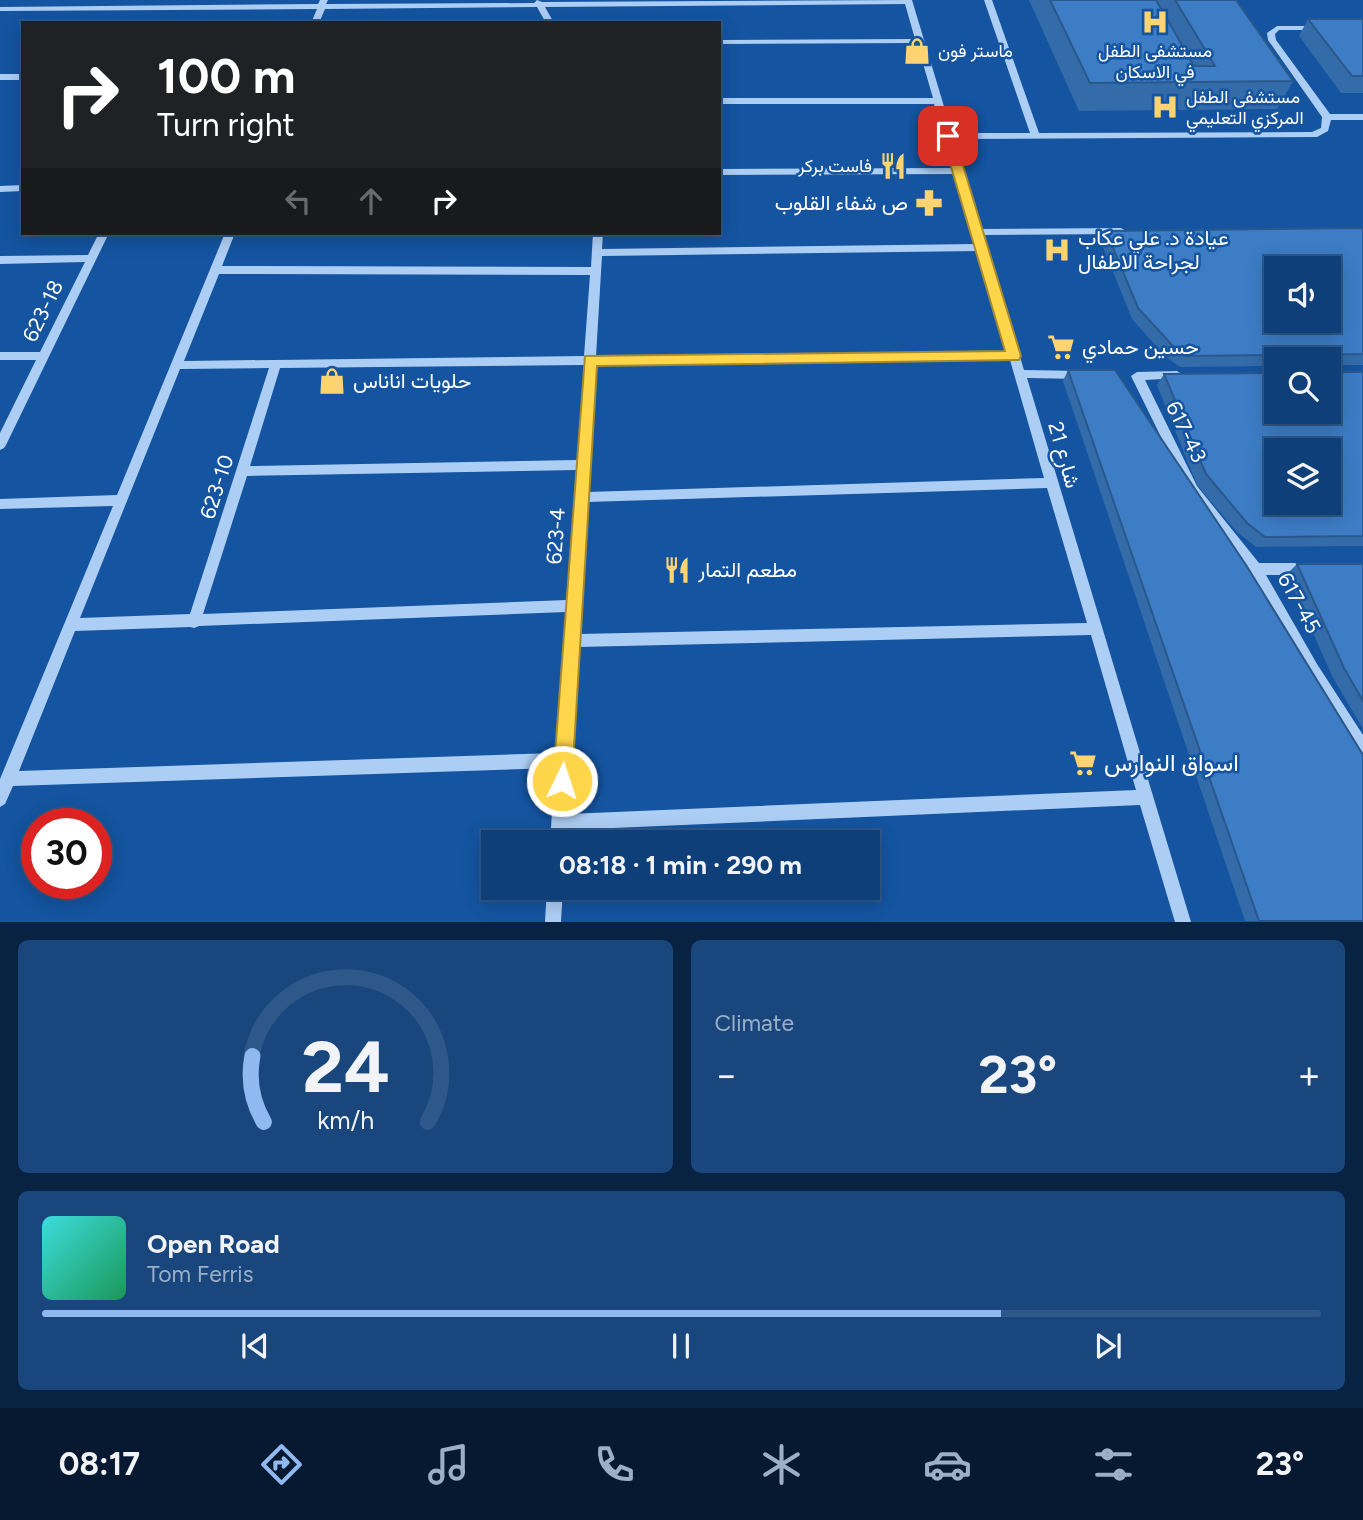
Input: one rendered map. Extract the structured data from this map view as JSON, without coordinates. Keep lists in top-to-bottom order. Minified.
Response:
{"streets":{"street":["623-18","617-43","شارع 21","623-10","623-4","617-45"]},"crossings":[["617-43","617-45"]],"places":{"hospital":["مستشفى الطفل في الاسكان","مستشفى الطفل المركزي التعليمي","عيادة د. علي عكاب لجراحة الاطفال"],"shop":["ماستر فون","حلويات اناناس"],"restaurant":["فاست بركر","مطعم التمار"],"pharmacy":["ص شفاء القلوب"],"supermarket":["حسين حمادي","اسواق النوارس"]},"page":{"turn":["100 m","Turn right"],"limit":"30","trip":"08:18 · 1 min · 290 m","tile":"Climate","heat":["−","23°","+"],"song":["Open Road","Tom Ferris"],"tabs":["08:17","23°"],"gauge":["24","km/h"]}}
